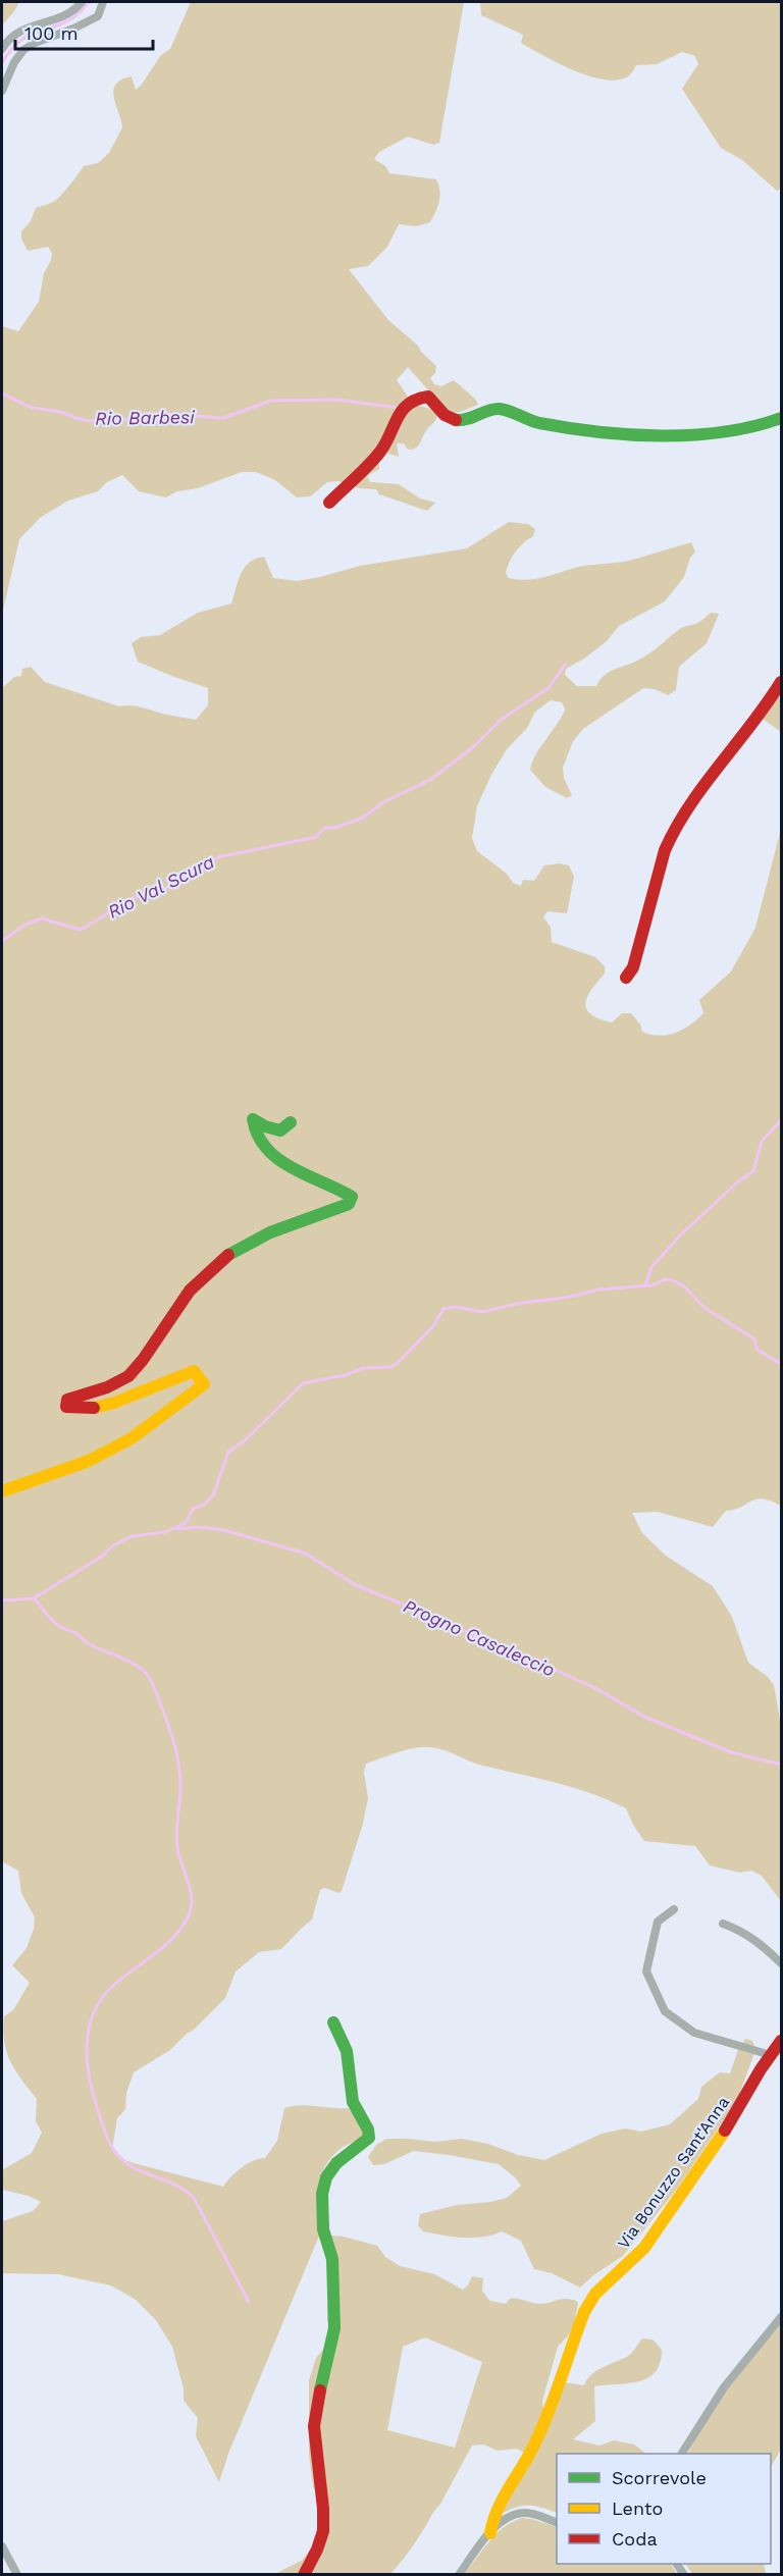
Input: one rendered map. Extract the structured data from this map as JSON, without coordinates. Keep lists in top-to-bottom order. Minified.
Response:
{"streets":{"street":["Via Bonuzzo Sant'Anna"]},"water":["Rio Barbesi","Rio Val Scura","Progno Casaleccio"],"legend":["Scorrevole","Lento","Coda"],"scale_bar":"100 m"}
